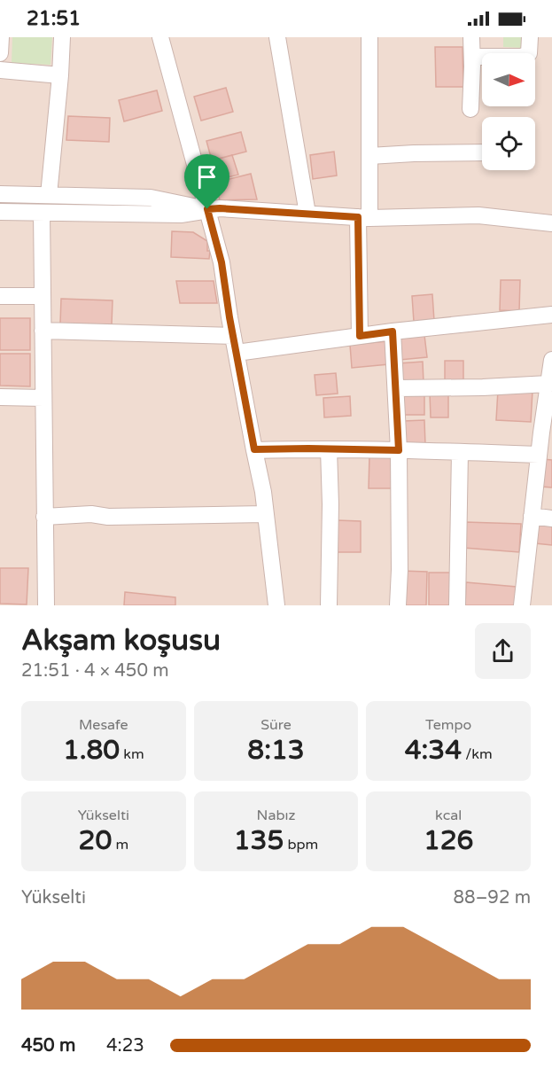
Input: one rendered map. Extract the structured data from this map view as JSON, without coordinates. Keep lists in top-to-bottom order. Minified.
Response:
{"north":"right","page":{"status":"21:51","heading":["Akşam koşusu","21:51 · 4 × 450 m"],"stats":[["Mesafe","1.80 km"],["Süre","8:13"],["Tempo","4:34 /km"],["Yükselti","20 m"],["Nabız","135 bpm"],["kcal","126"]],"chart":["Yükselti","88–92 m"],"list":[{"name":"450 m","note":"4:23"}]}}
